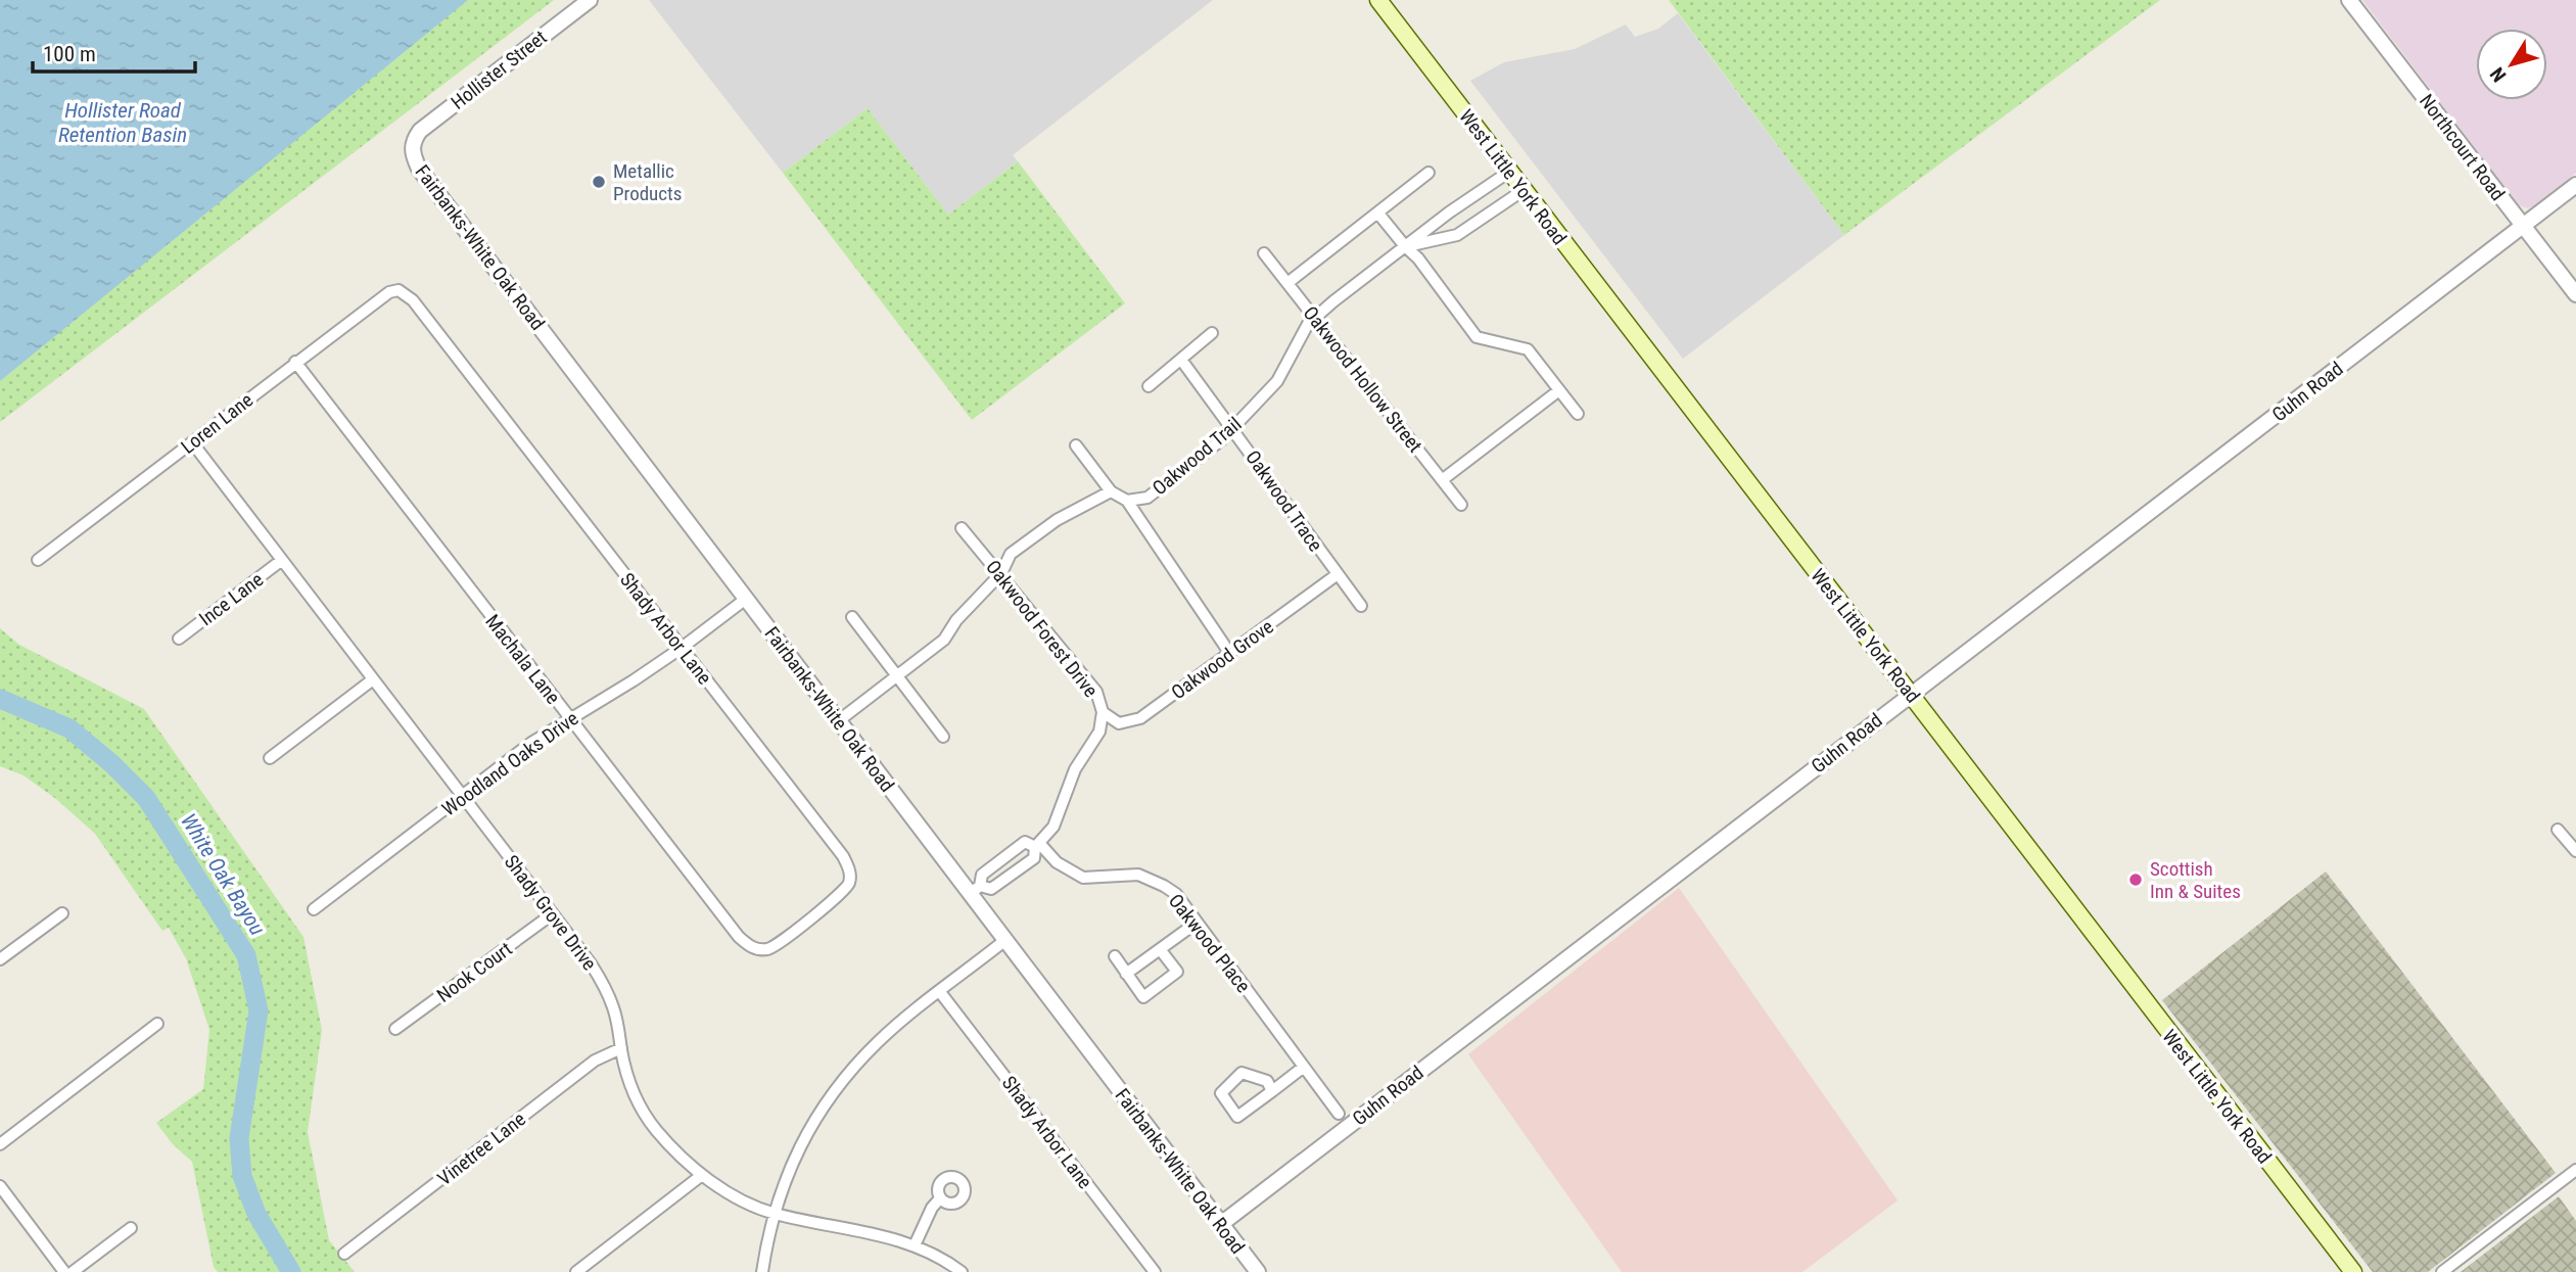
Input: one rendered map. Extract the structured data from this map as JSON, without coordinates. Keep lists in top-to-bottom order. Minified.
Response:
{"streets":{"main road":["West Little York Road"],"street":["Hollister Street","Northcourt Road","Fairbanks-White Oak Road","Oakwood Hollow Street","Guhn Road","Loren Lane","Oakwood Trail","Oakwood Trace","Ince Lane","Shady Arbor Lane","Oakwood Forest Drive","Machala Lane","Oakwood Grove","Woodland Oaks Drive","Shady Grove Drive","Oakwood Place","Nook Court","Vinetree Lane"]},"crossings":[["Hollister Street","Fairbanks-White Oak Road"],["Northcourt Road","Guhn Road"],["West Little York Road","Guhn Road"],["West Little York Road","Oakwood Trail"],["Fairbanks-White Oak Road","Guhn Road"],["Fairbanks-White Oak Road","Oakwood Forest Drive"],["Fairbanks-White Oak Road","Woodland Oaks Drive"],["Oakwood Hollow Street","Oakwood Trail"],["Loren Lane","Shady Arbor Lane"],["Loren Lane","Machala Lane"],["Loren Lane","Shady Grove Drive"],["Oakwood Trail","Oakwood Trace"],["Oakwood Trace","Oakwood Grove"],["Ince Lane","Shady Grove Drive"],["Shady Arbor Lane","Machala Lane"],["Shady Arbor Lane","Woodland Oaks Drive"],["Oakwood Forest Drive","Oakwood Grove"],["Oakwood Forest Drive","Oakwood Place"],["Machala Lane","Woodland Oaks Drive"],["Woodland Oaks Drive","Shady Grove Drive"],["Shady Grove Drive","Nook Court"],["Shady Grove Drive","Vinetree Lane"]],"water":["Hollister Road Retention Basin","White Oak Bayou"],"places":["Metallic Products","Scottish Inn & Suites"],"scale_bar":"100 m","north":"bottom left"}
